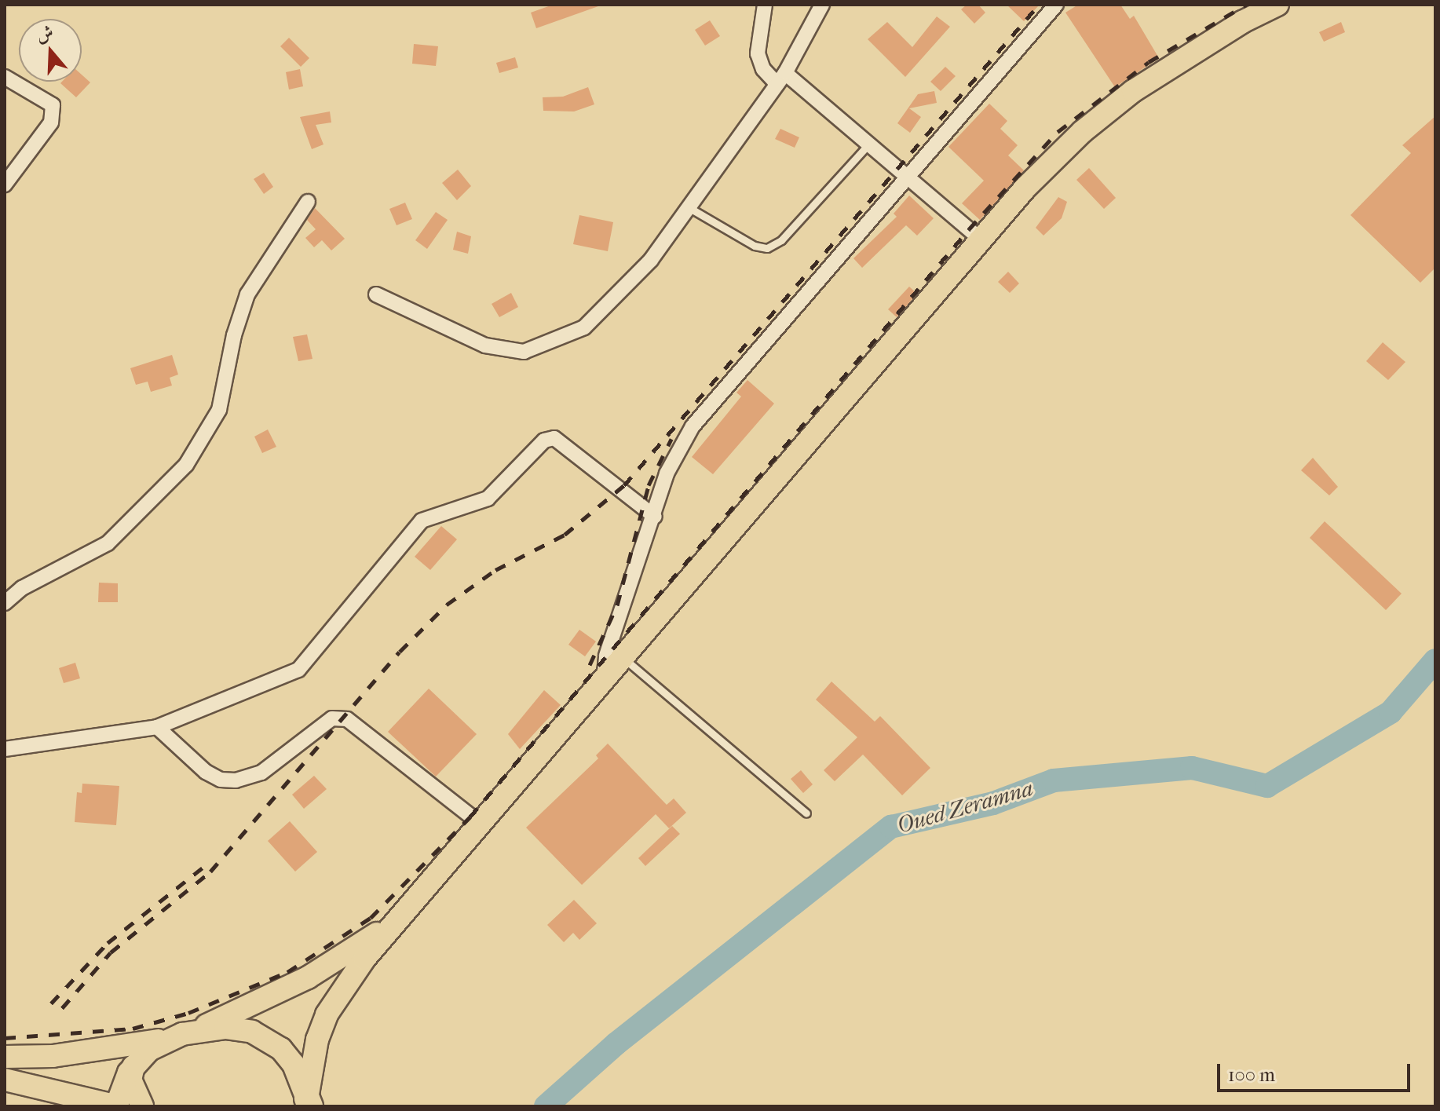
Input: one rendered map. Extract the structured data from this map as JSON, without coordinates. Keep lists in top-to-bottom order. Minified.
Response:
{"water":["Oued Zeramna"],"scale_bar":"100 m","north":"top"}
